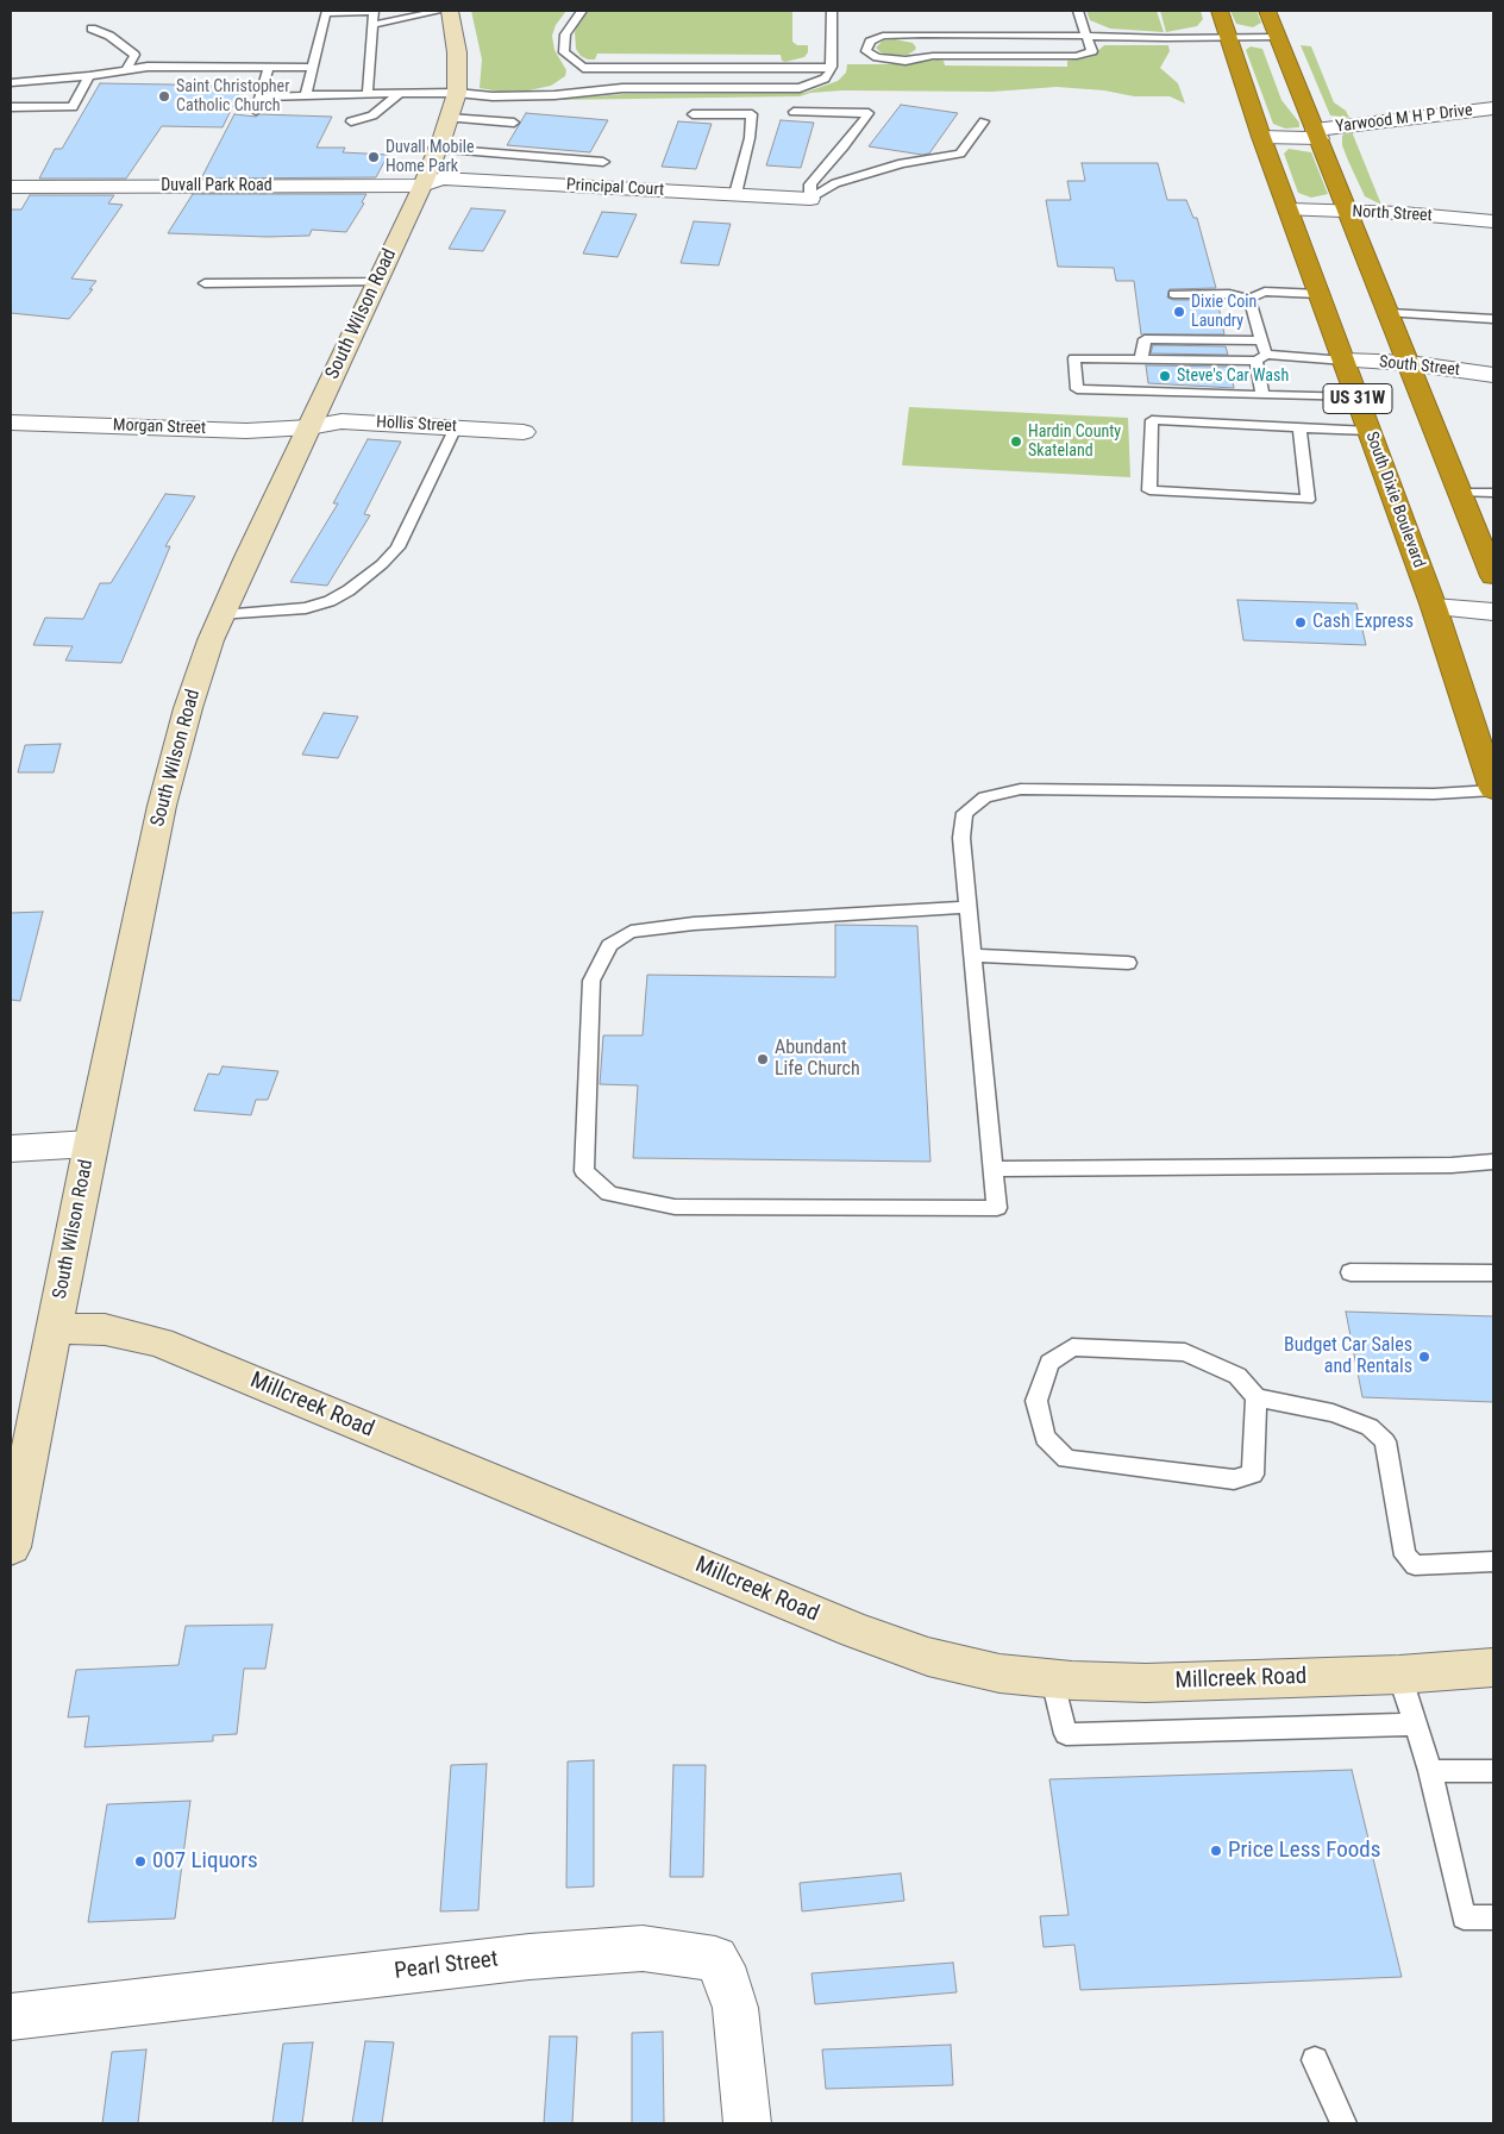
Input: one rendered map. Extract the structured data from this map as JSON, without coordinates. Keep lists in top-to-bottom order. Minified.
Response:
{"streets":{"highway":["US 31W","South Dixie Boulevard"],"main road":["South Wilson Road","Millcreek Road"],"street":["Yarwood M H P Drive","Duvall Park Road","Principal Court","North Street","South Street","Hollis Street","Morgan Street","Pearl Street"]},"crossings":[["Yarwood M H P Drive","US 31W"],["Yarwood M H P Drive","South Dixie Boulevard"],["Duvall Park Road","Principal Court"],["Duvall Park Road","South Wilson Road"],["Principal Court","South Wilson Road"],["North Street","US 31W"],["North Street","South Dixie Boulevard"],["South Wilson Road","Hollis Street"],["South Wilson Road","Morgan Street"],["South Wilson Road","Millcreek Road"],["South Street","US 31W"],["South Street","South Dixie Boulevard"],["Hollis Street","Morgan Street"]],"places":["Saint Christopher Catholic Church","Duvall Mobile Home Park","Dixie Coin Laundry","Steve's Car Wash","Hardin County Skateland","Cash Express","Abundant Life Church","Budget Car Sales and Rentals","Price Less Foods","007 Liquors"]}
